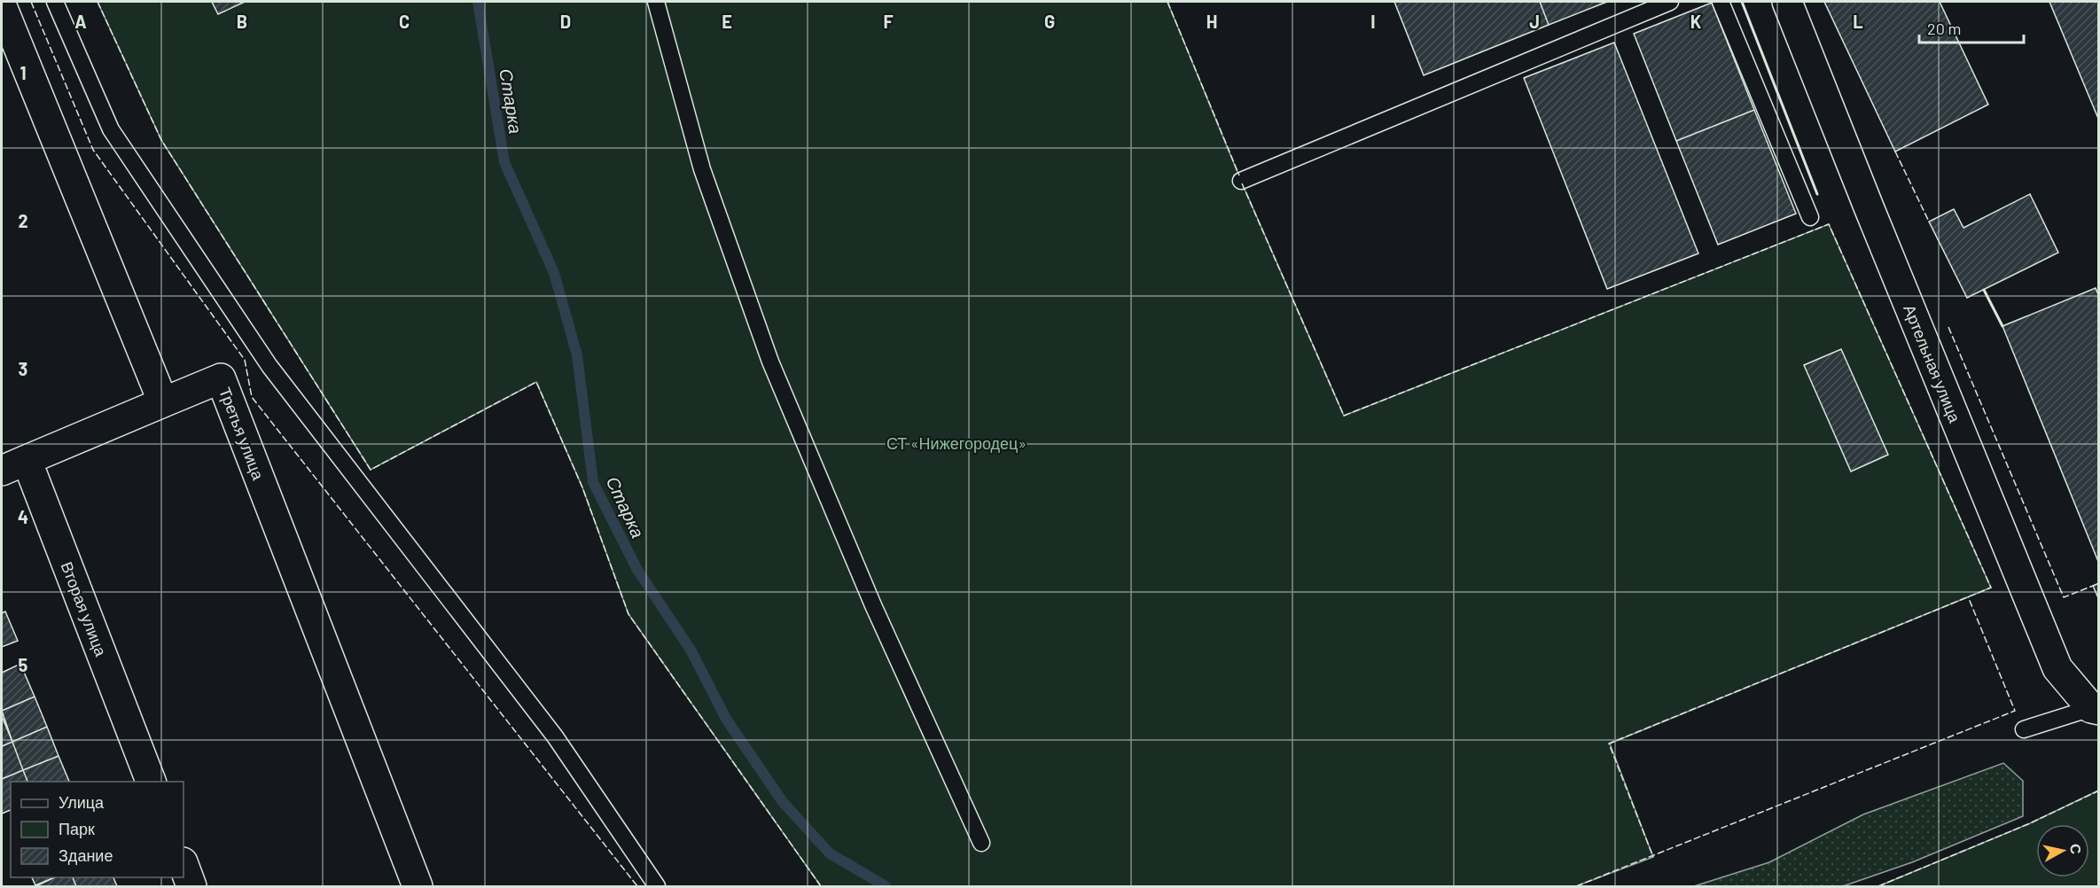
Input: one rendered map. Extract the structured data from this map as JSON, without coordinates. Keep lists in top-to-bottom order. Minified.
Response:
{"streets":{"street":["Артельная улица","Третья улица","Вторая улица"]},"water":["Старка"],"parks":["СТ «Нижегородец»"],"legend":["Улица","Парк","Здание"],"scale_bar":"20 m","north":"right","grid":{"columns":["A","B","C","D","E","F","G","H","I","J","K","L"],"rows":["1","2","3","4","5"]}}
